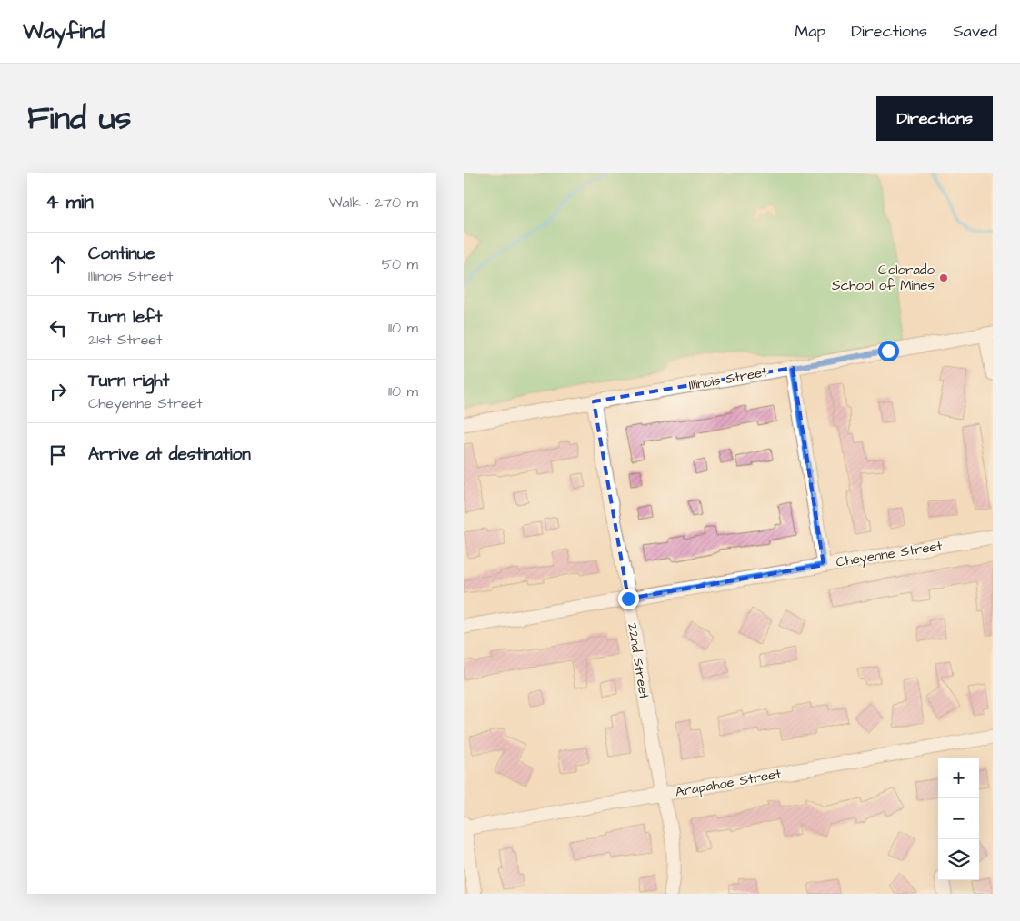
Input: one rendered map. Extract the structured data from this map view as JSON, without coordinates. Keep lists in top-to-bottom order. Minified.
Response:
{"streets":{"street":["Illinois Street","Cheyenne Street","22nd Street","Arapahoe Street"]},"crossings":[["Illinois Street","22nd Street"],["Cheyenne Street","22nd Street"],["22nd Street","Arapahoe Street"]],"places":["Colorado School of Mines"],"page":{"header":"Wayfind","nav":["Map","Directions","Saved"],"title":"Find us","buttons":"Directions","heading":["4 min","Walk · 270 m"],"list":[["Continue","Illinois Street","50 m"],["Turn left","21st Street","110 m"],["Turn right","Cheyenne Street","110 m"],"Arrive at destination"],"map_buttons":["+","−"]}}
